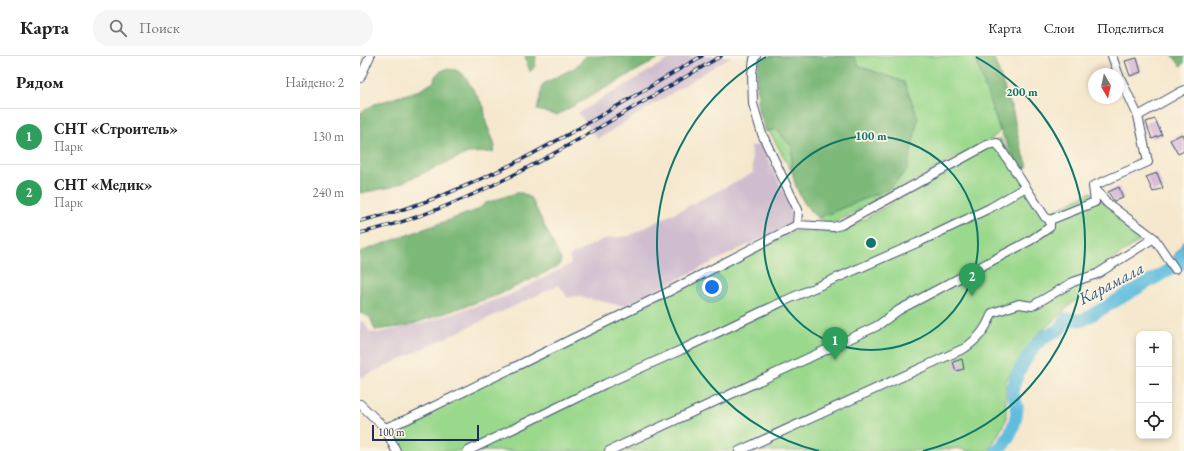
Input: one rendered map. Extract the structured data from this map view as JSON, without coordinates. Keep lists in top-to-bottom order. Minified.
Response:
{"water":["Карамала"],"scale_bar":"100 m","north":"bottom","page":{"header":"Карта","search":"Поиск","nav":["Карта","Слои","Поделиться"],"heading":["Рядом","Найдено: 2"],"list":[{"mark":"1","name":"СНТ «Строитель»","note":"Парк","value":"130 m"},{"mark":"2","name":"СНТ «Медик»","note":"Парк","value":"240 m"}],"pins":["2","1"],"map_buttons":["+","−"],"scale":"100 m"},"rings":["200 m","100 m"]}
